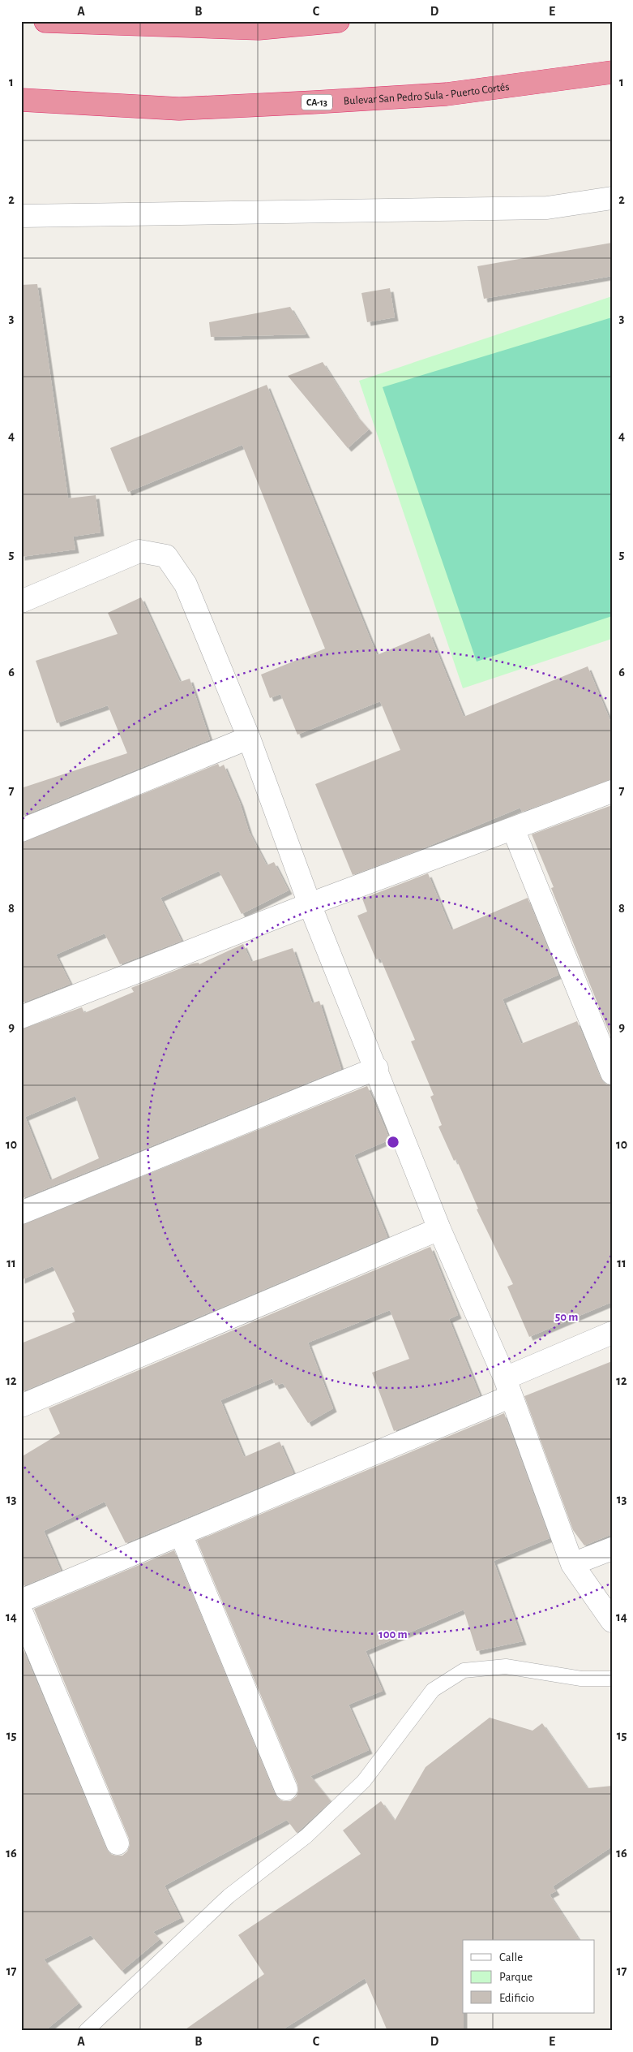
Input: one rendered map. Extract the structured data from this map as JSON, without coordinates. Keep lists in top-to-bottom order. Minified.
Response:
{"streets":{"highway":["Bulevar San Pedro Sula - Puerto Cortés","CA-13"]},"legend":["Calle","Parque","Edificio"],"grid":{"columns":["A","B","C","D","E"],"rows":["1","2","3","4","5","6","7","8","9","10","11","12","13","14","15","16","17"]},"rings":["50 m","100 m"]}
